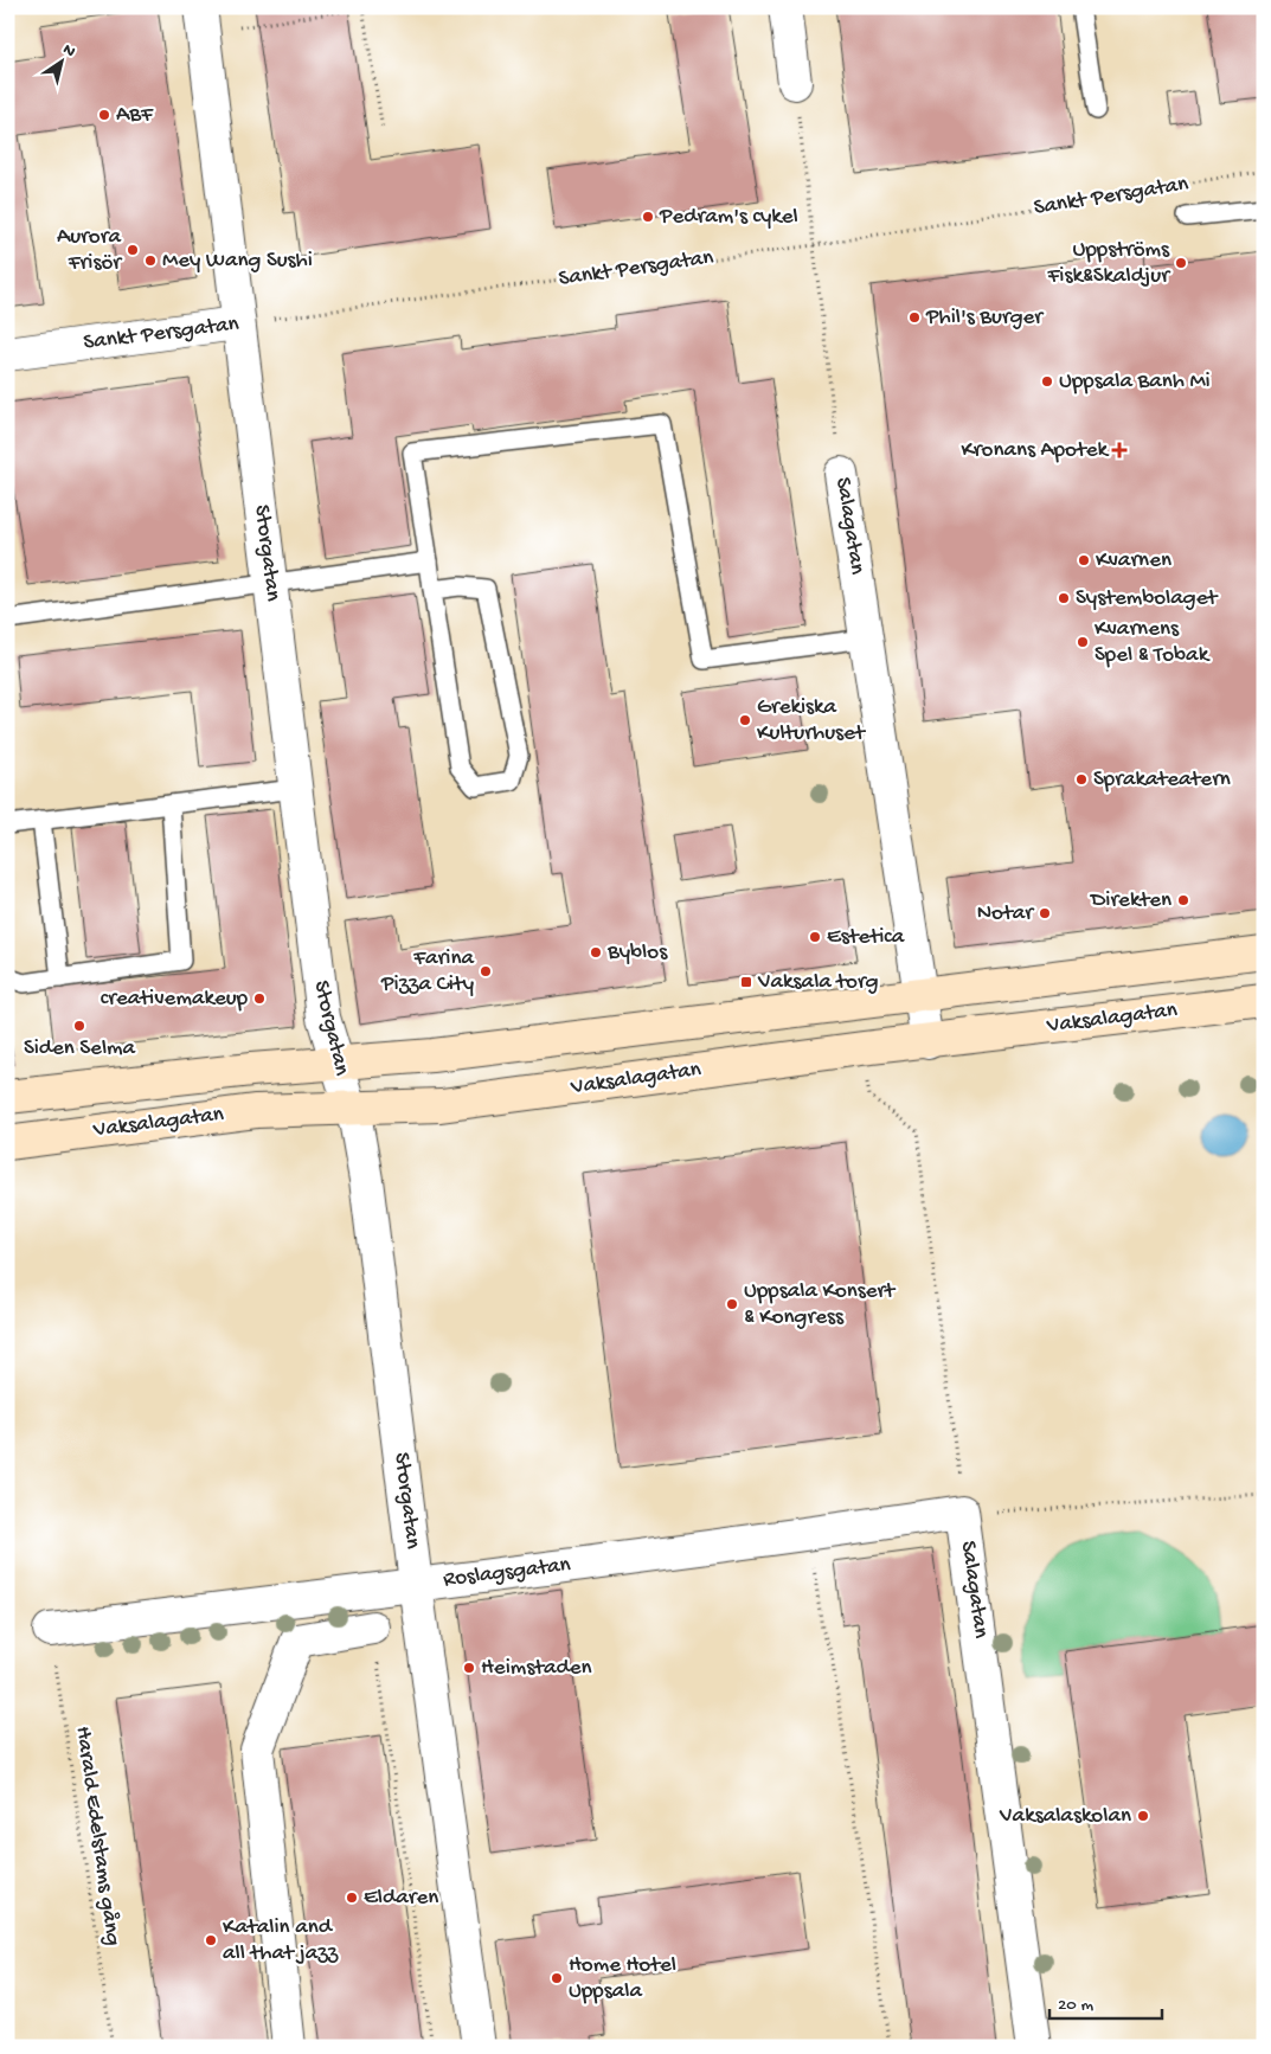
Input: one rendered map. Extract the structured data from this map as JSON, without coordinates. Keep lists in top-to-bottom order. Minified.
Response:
{"streets":{"main road":["Vaksalagatan"],"street":["Sankt Persgatan","Salagatan","Storgatan","Roslagsgatan"],"path":["Harald Edelstams gång"]},"crossings":[["Sankt Persgatan","Salagatan"],["Sankt Persgatan","Storgatan"],["Salagatan","Vaksalagatan"],["Salagatan","Roslagsgatan"],["Storgatan","Vaksalagatan"],["Storgatan","Roslagsgatan"],["Roslagsgatan","Harald Edelstams gång"]],"places":{"other":["ABF","Pedram's cykel","Aurora Frisör","Mey Wang Sushi","Uppströms Fisk&Skaldjur","Phil's Burger","Uppsala Banh Mi","Kvarnen","Systembolaget","Kvarnens Spel & Tobak","Grekiska Kulturhuset","Sprakateatern","Direkten","Notar","Estetica","Byblos","Farina Pizza City","creativemakeup","Siden Selma","Uppsala Konsert & Kongress","Heimstaden","Vaksalaskolan","Eldaren","Katalin and all that jazz","Home Hotel Uppsala"],"health":["Kronans Apotek"],"transit":["Vaksala torg"]},"scale_bar":"20 m","north":"top right"}
